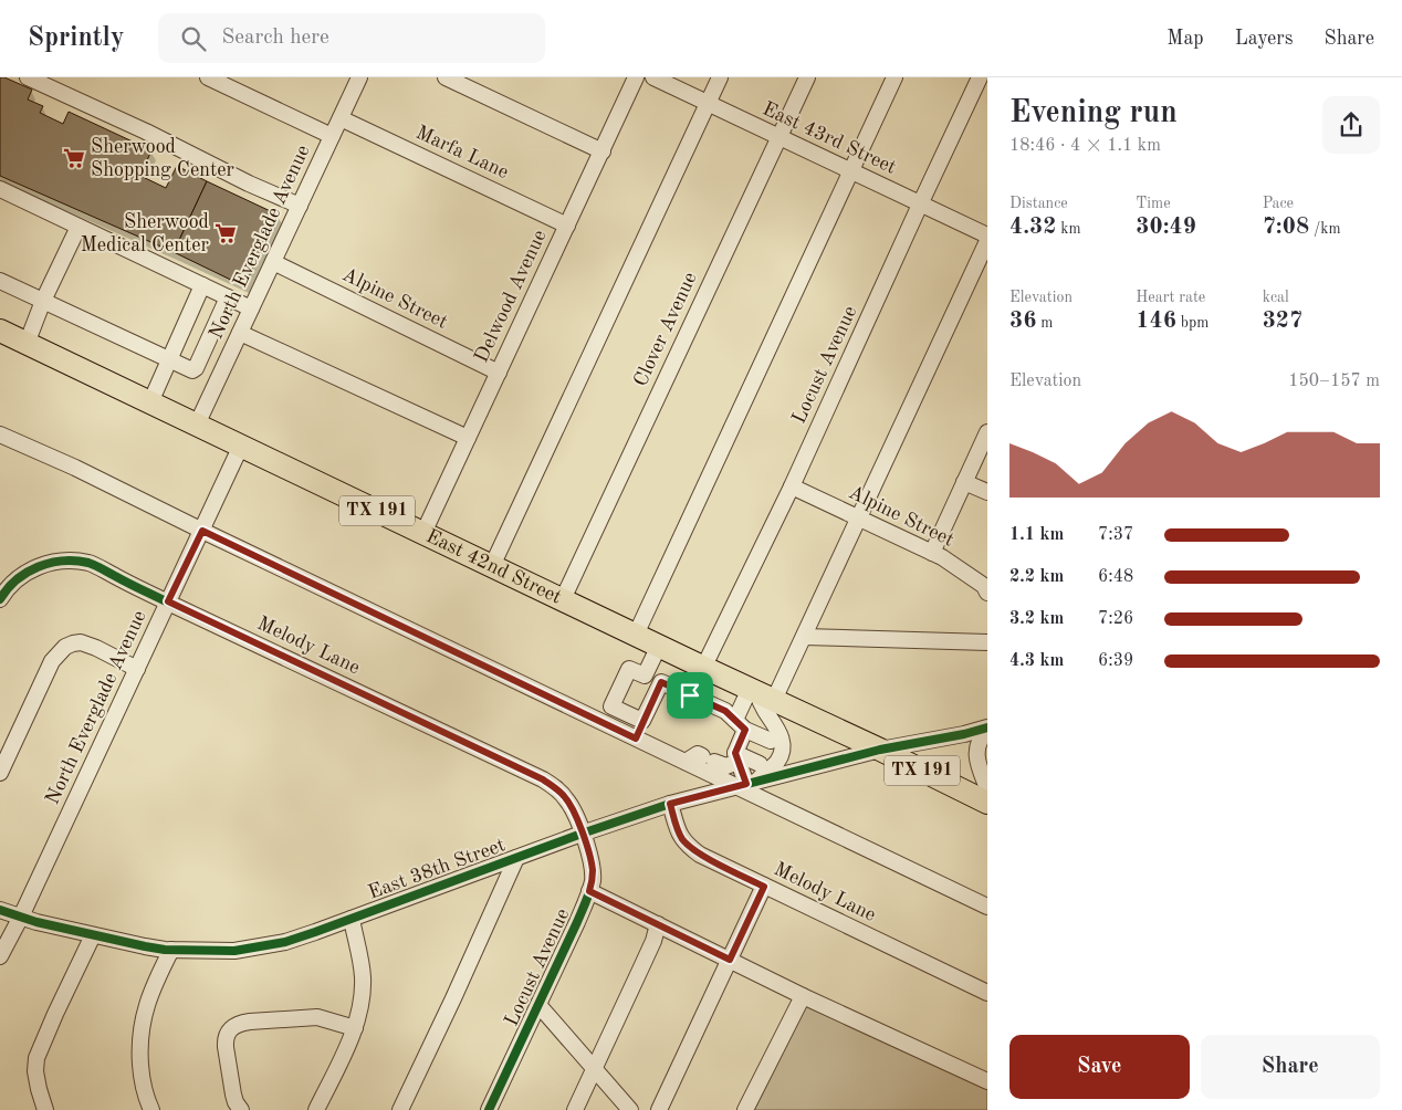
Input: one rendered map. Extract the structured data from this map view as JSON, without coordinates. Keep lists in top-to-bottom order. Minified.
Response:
{"streets":{"highway":["TX 191","East 42nd Street"],"street":["East 43rd Street","Marfa Lane","North Everglade Avenue","Delwood Avenue","Alpine Street","Clover Avenue","Locust Avenue","Melody Lane","East 38th Street"]},"crossings":[["East 43rd Street","Clover Avenue"],["East 43rd Street","Locust Avenue"],["Marfa Lane","North Everglade Avenue"],["Marfa Lane","Delwood Avenue"],["North Everglade Avenue","Alpine Street"],["North Everglade Avenue","East 42nd Street"],["North Everglade Avenue","Melody Lane"],["North Everglade Avenue","East 38th Street"],["Delwood Avenue","Alpine Street"],["Delwood Avenue","East 42nd Street"],["Alpine Street","Locust Avenue"],["Clover Avenue","East 42nd Street"],["Locust Avenue","East 42nd Street"],["Locust Avenue","Melody Lane"],["Locust Avenue","East 38th Street"],["East 42nd Street","East 38th Street"],["Melody Lane","East 38th Street"]],"places":{"supermarket":["Sherwood Shopping Center","Sherwood Medical Center"]},"page":{"header":"Sprintly","search":"Search here","nav":["Map","Layers","Share"],"heading":["Evening run","18:46 · 4 × 1.1 km"],"stats":[["Distance","4.32 km"],["Time","30:49"],["Pace","7:08 /km"],["Elevation","36 m"],["Heart rate","146 bpm"],["kcal","327"]],"chart":["Elevation","150–157 m"],"list":[{"name":"1.1 km","note":"7:37"},{"name":"2.2 km","note":"6:48"},{"name":"3.2 km","note":"7:26"},{"name":"4.3 km","note":"6:39"}],"buttons":["Save","Share"]}}
